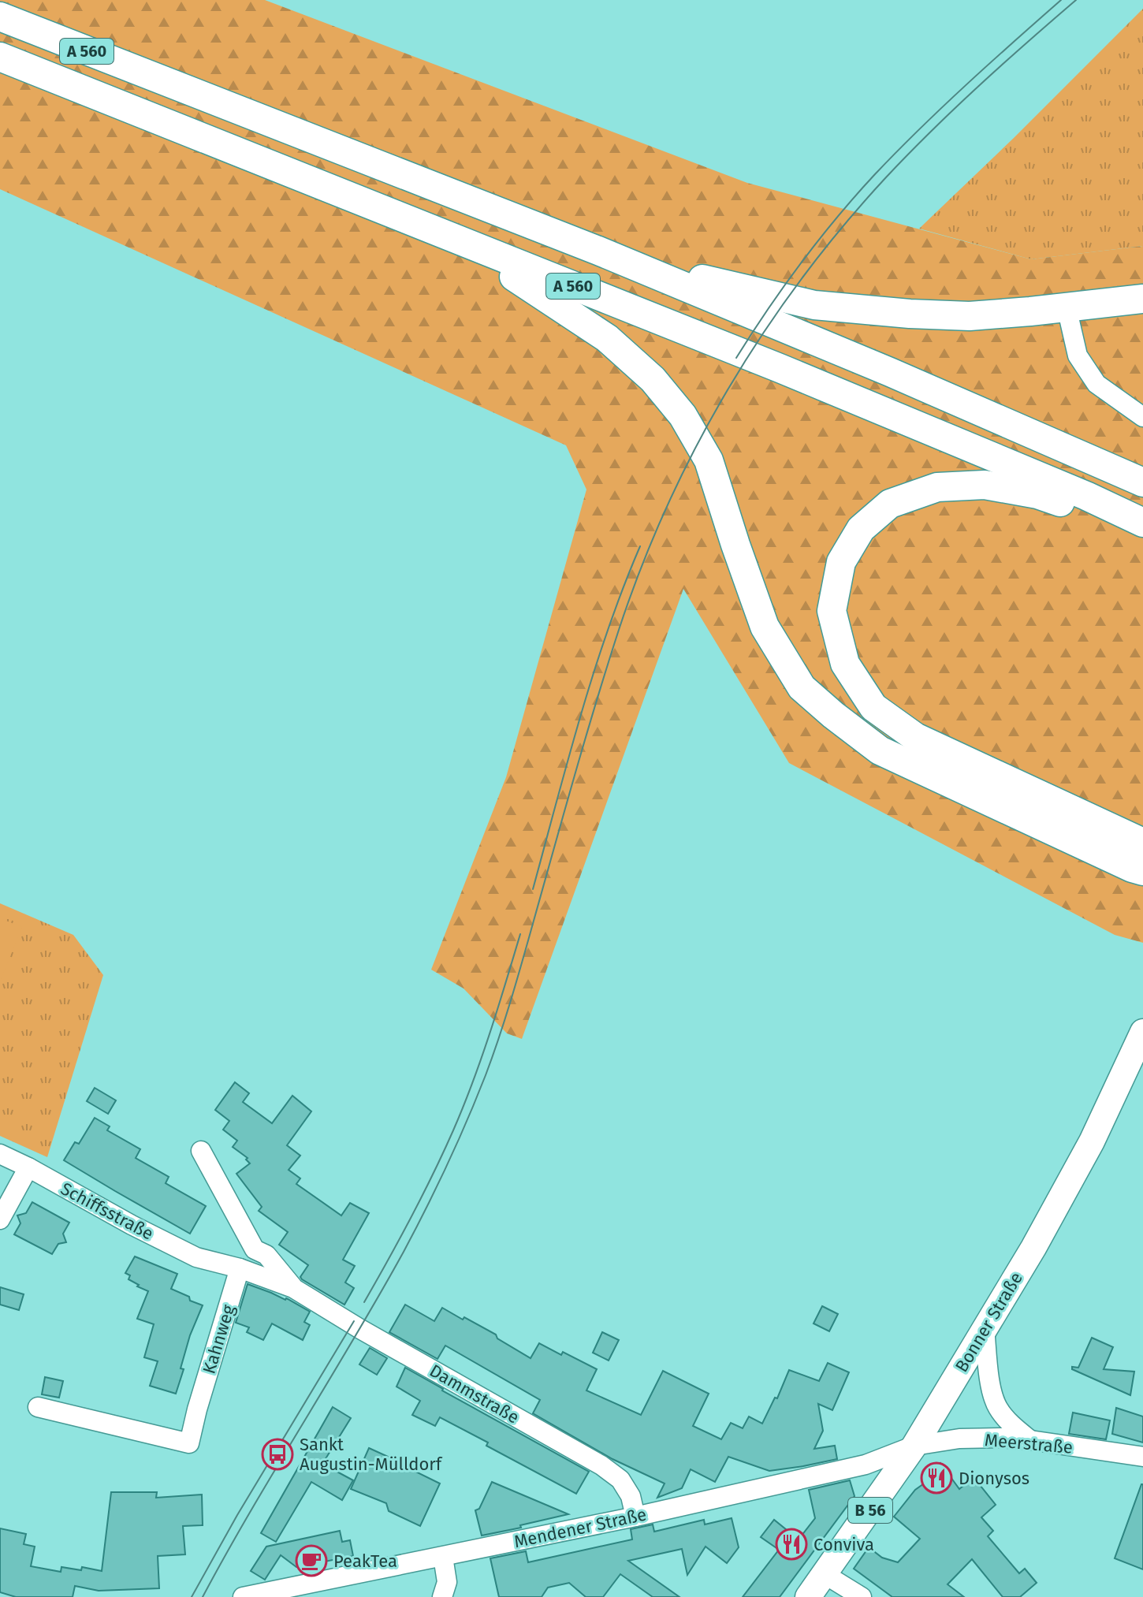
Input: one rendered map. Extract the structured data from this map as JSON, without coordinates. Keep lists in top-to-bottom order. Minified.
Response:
{"streets":{"highway":["A 560"],"main road":["Bonner Straße","B 56"],"street":["Schiffsstraße","Kahnweg","Dammstraße","Meerstraße","Mendener Straße"]},"crossings":[["Schiffsstraße","Kahnweg"],["Schiffsstraße","Dammstraße"],["Bonner Straße","Meerstraße"],["Bonner Straße","Mendener Straße"],["Kahnweg","Dammstraße"],["Dammstraße","Mendener Straße"],["Meerstraße","Mendener Straße"]],"places":{"bus stop":["Sankt Augustin-Mülldorf"],"restaurant":["Dionysos","Conviva"],"cafe":["PeakTea"]}}
